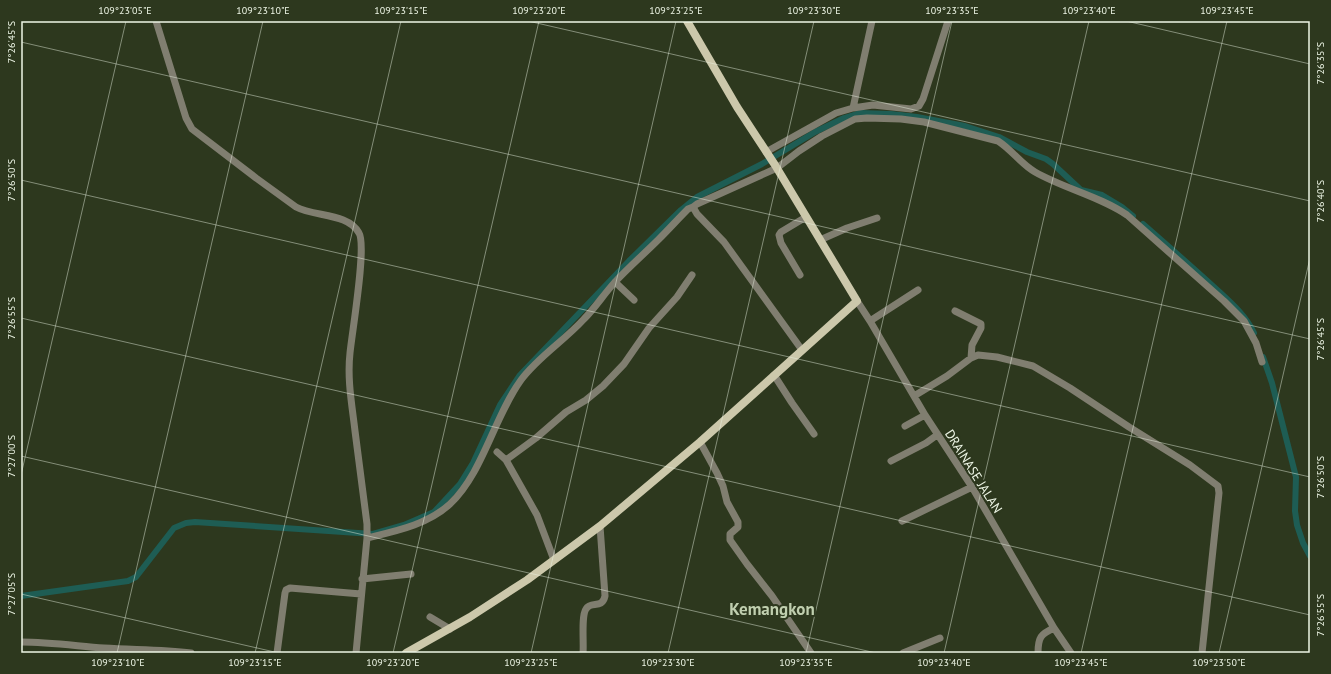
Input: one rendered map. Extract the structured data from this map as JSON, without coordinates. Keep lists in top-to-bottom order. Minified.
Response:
{"streets":{"street":["DRAINASE JALAN"]},"districts":["Kemangkon"],"coordinates":["109°23'05\"E","109°23'10\"E","109°23'15\"E","109°23'20\"E","109°23'25\"E","109°23'30\"E","109°23'35\"E","109°23'40\"E","109°23'45\"E","7°26'45\"S","7°26'35\"S","7°26'50\"S","7°26'40\"S","7°26'55\"S","7°27'00\"S","7°27'05\"S","109°23'50\"E"]}
